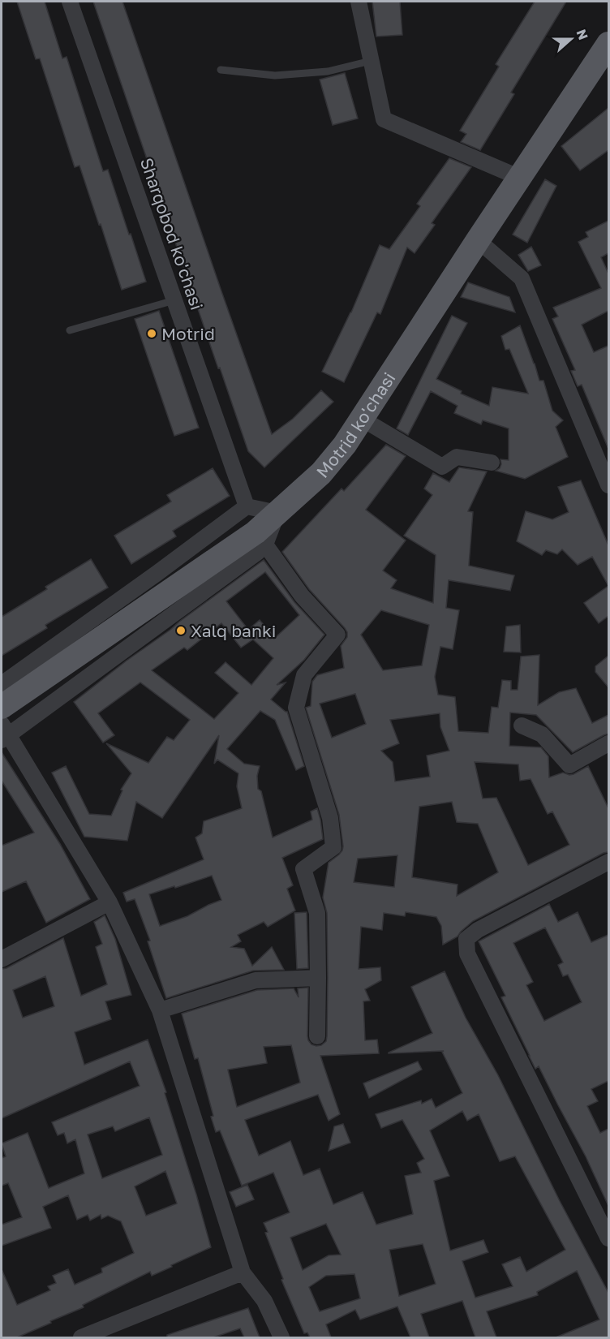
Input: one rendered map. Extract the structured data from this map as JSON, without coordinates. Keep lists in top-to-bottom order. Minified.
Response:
{"streets":{"main road":["Motrid ko'chasi"],"street":["Sharqobod ko'chasi"]},"places":["Motrid","Xalq banki"],"north":"right"}
